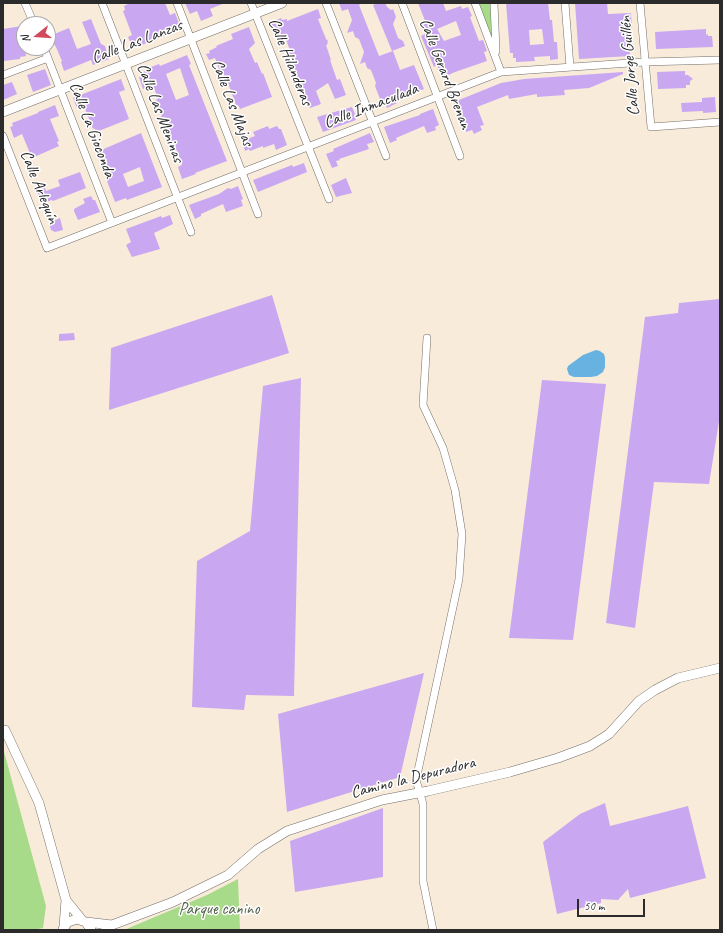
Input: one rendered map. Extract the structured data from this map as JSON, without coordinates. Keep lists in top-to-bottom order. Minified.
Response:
{"streets":{"street":["Calle Las Lanzas","Calle Hilanderas","Calle Jorge Guillén","Calle Gerard Brenan","Calle Las Majas","Calle Inmaculada","Calle Las Meninas","Calle La Gioconda","Calle Arlequín","Camino la Depuradora"]},"crossings":[["Calle Las Lanzas","Calle Hilanderas"],["Calle Las Lanzas","Calle Las Majas"],["Calle Las Lanzas","Calle Las Meninas"],["Calle Las Lanzas","Calle La Gioconda"],["Calle Hilanderas","Calle Inmaculada"],["Calle Jorge Guillén","Calle Inmaculada"],["Calle Gerard Brenan","Calle Inmaculada"],["Calle Las Majas","Calle Inmaculada"],["Calle Inmaculada","Calle Las Meninas"],["Calle Inmaculada","Calle La Gioconda"],["Calle Inmaculada","Calle Arlequín"]],"parks":["Parque canino"],"scale_bar":"50 m","north":"left"}
